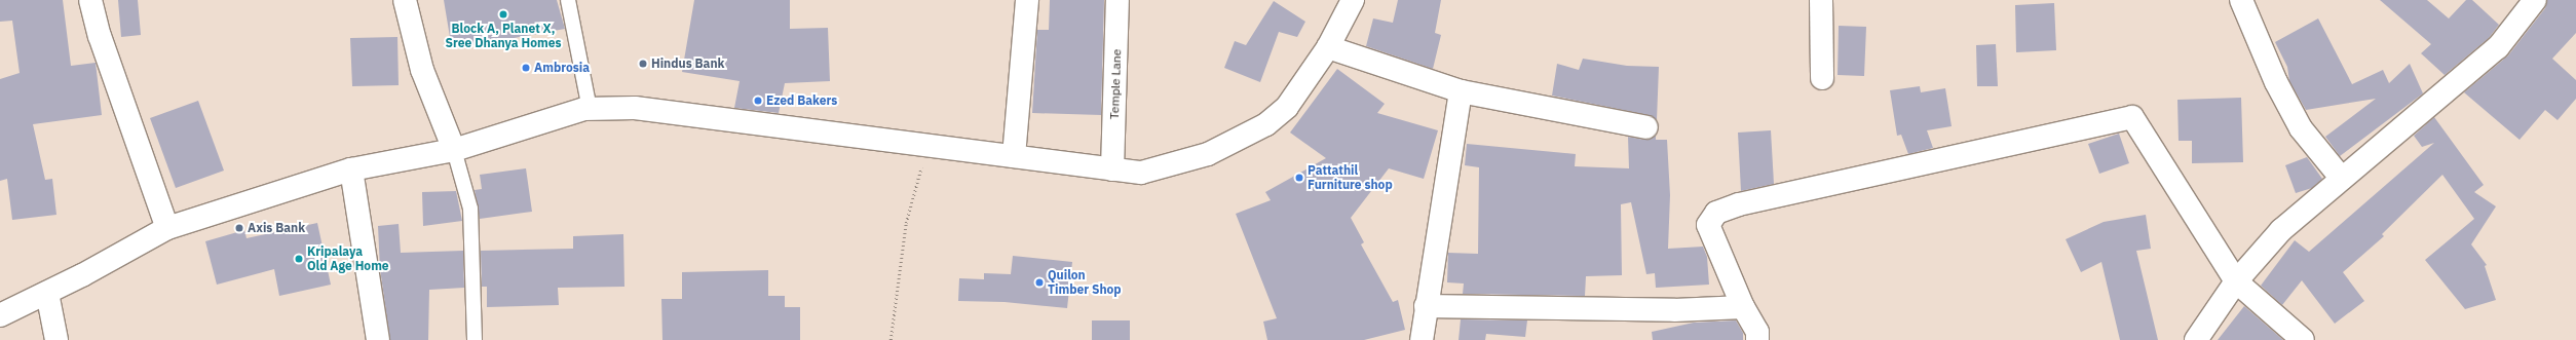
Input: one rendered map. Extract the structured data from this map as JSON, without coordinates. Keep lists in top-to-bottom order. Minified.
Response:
{"streets":{"street":["Temple Lane"]},"places":["Block A, Planet X, Sree Dhanya Homes","Hindus Bank","Ambrosia","Ezed Bakers","Pattathil Furniture shop","Axis Bank","Kripalaya Old Age Home","Quilon Timber Shop"]}
